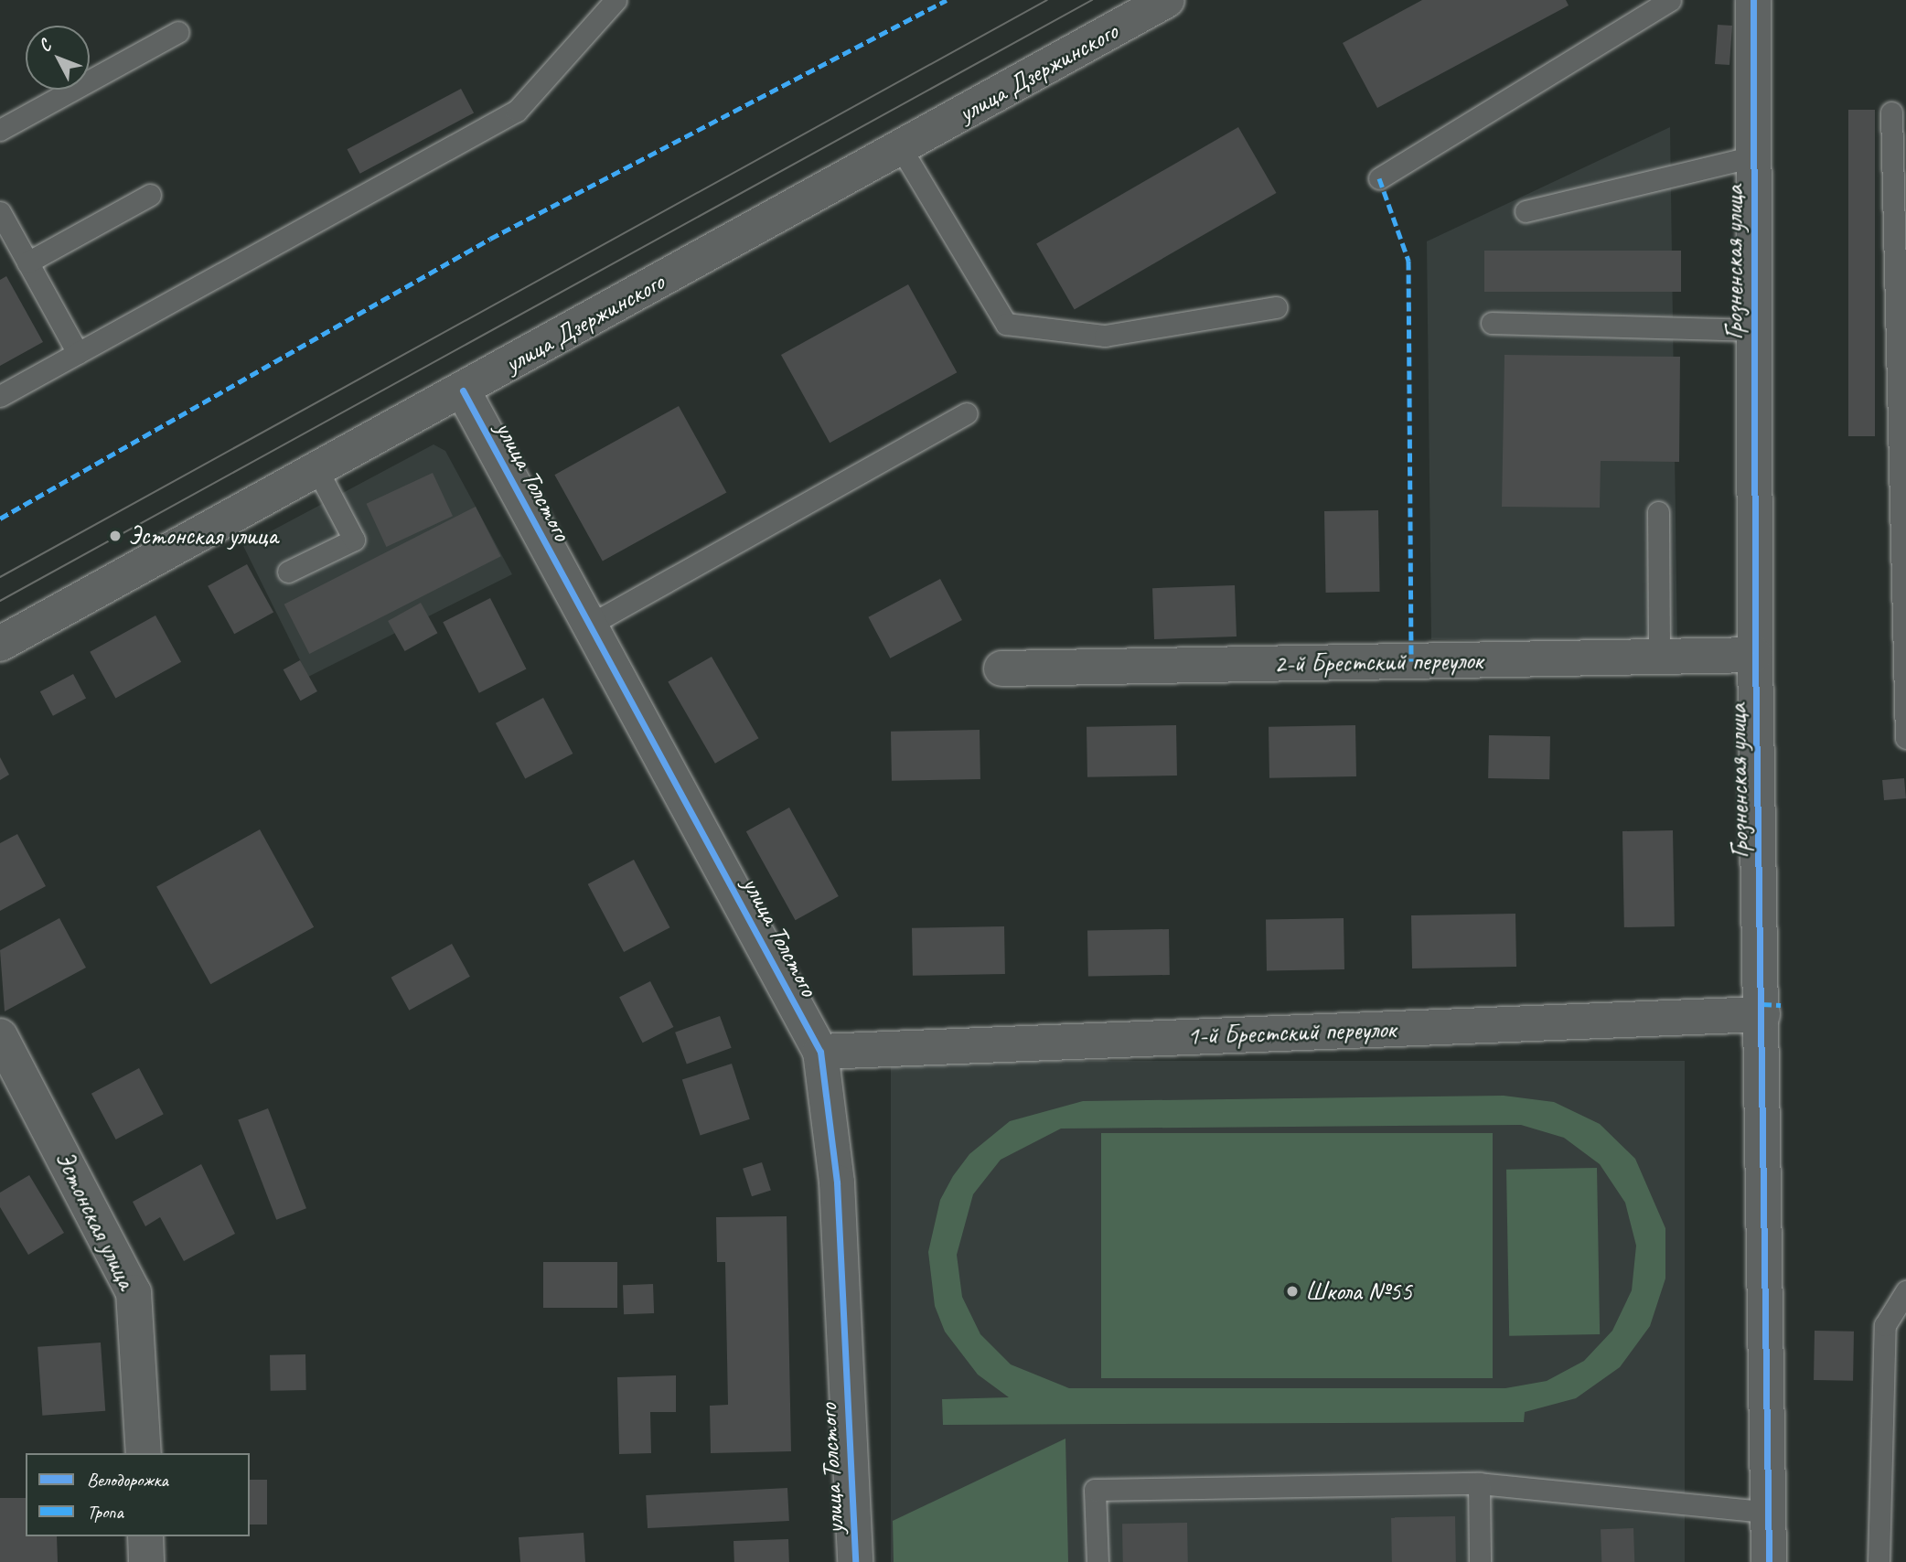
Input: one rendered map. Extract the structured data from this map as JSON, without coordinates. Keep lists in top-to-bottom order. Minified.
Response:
{"streets":{"street":["улица Дзержинского","Грозненская улица","улица Толстого","2-й Брестский переулок","1-й Брестский переулок","Эстонская улица"]},"crossings":[["улица Дзержинского","улица Толстого"],["Грозненская улица","2-й Брестский переулок"],["Грозненская улица","1-й Брестский переулок"],["улица Толстого","1-й Брестский переулок"]],"places":["Эстонская улица","Школа №55"],"legend":["Велодорожка","Тропа"],"north":"top left"}
